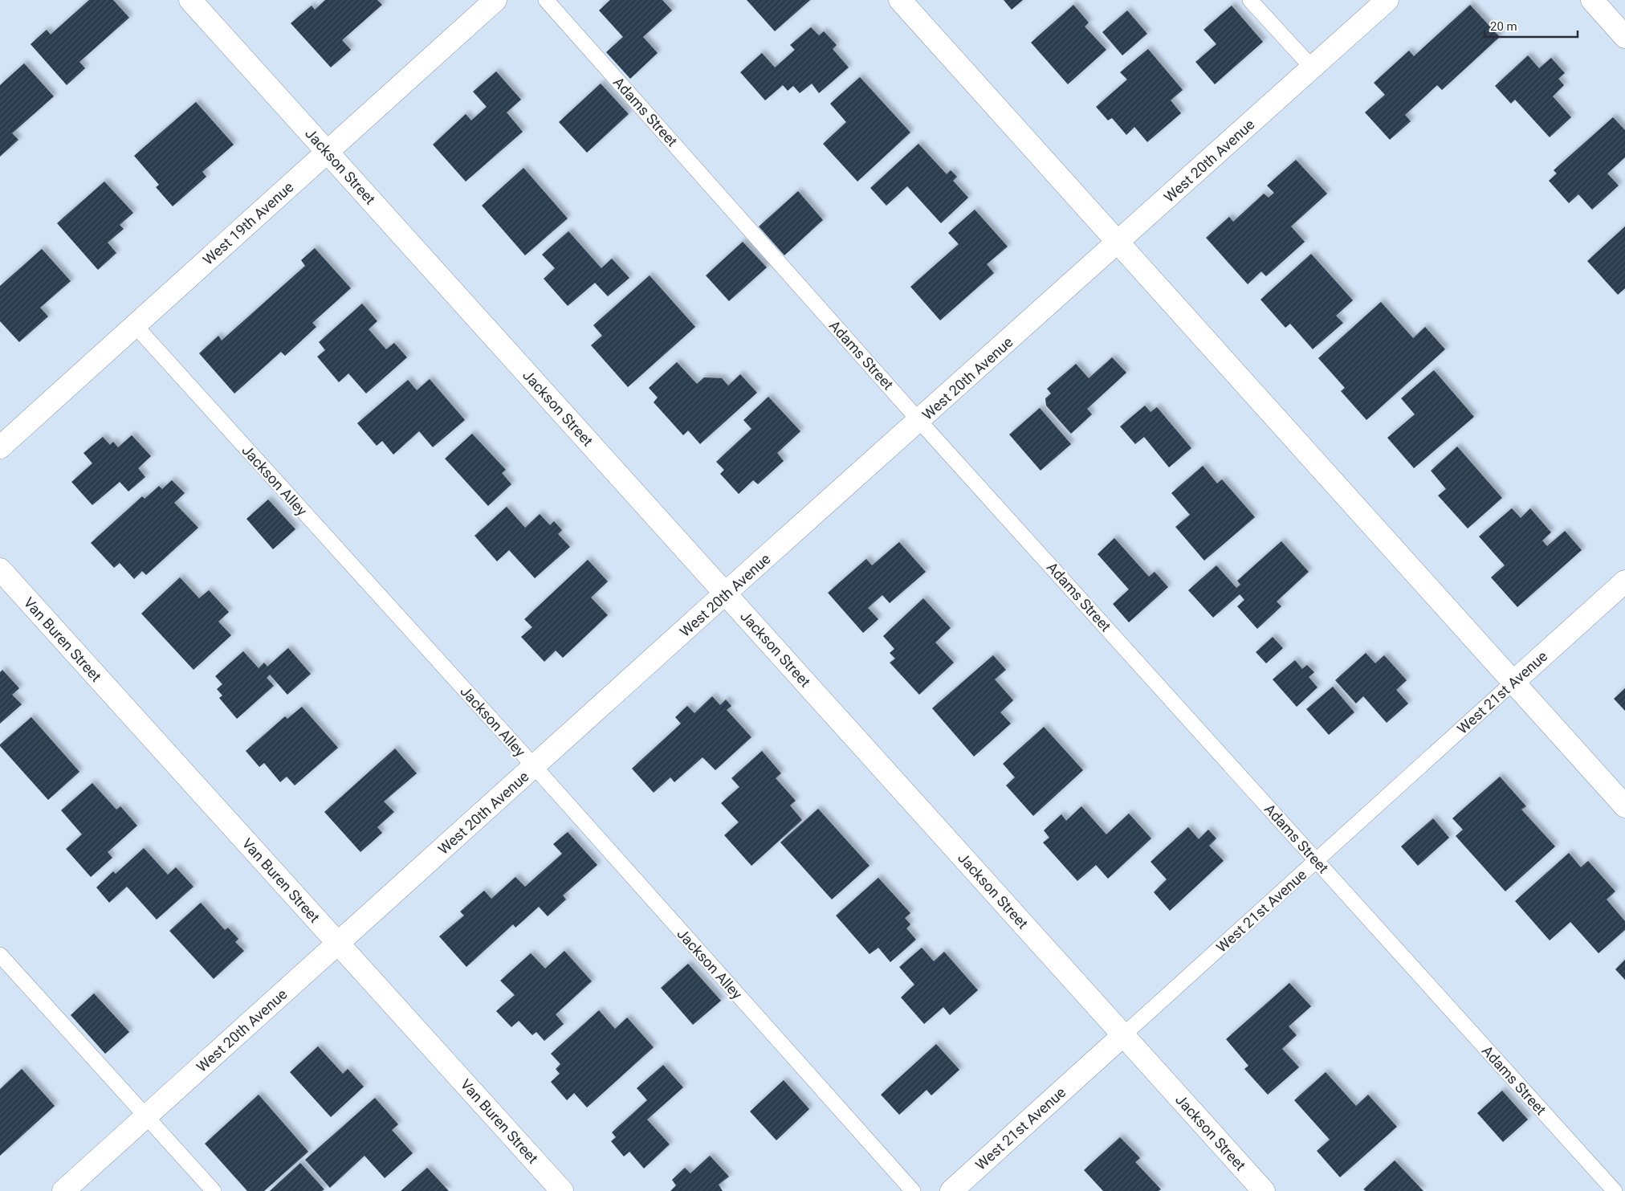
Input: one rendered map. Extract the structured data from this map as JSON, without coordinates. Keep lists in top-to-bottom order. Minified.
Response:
{"streets":{"street":["West 20th Avenue","Jackson Street","West 19th Avenue","Van Buren Street","West 21st Avenue"],"lane":["Adams Street","Jackson Alley"]},"crossings":[["Adams Street","West 20th Avenue"],["Adams Street","West 21st Avenue"],["West 20th Avenue","Jackson Street"],["West 20th Avenue","Jackson Alley"],["West 20th Avenue","Van Buren Street"],["Jackson Street","West 19th Avenue"],["Jackson Street","West 21st Avenue"],["West 19th Avenue","Jackson Alley"]],"scale_bar":"20 m"}
